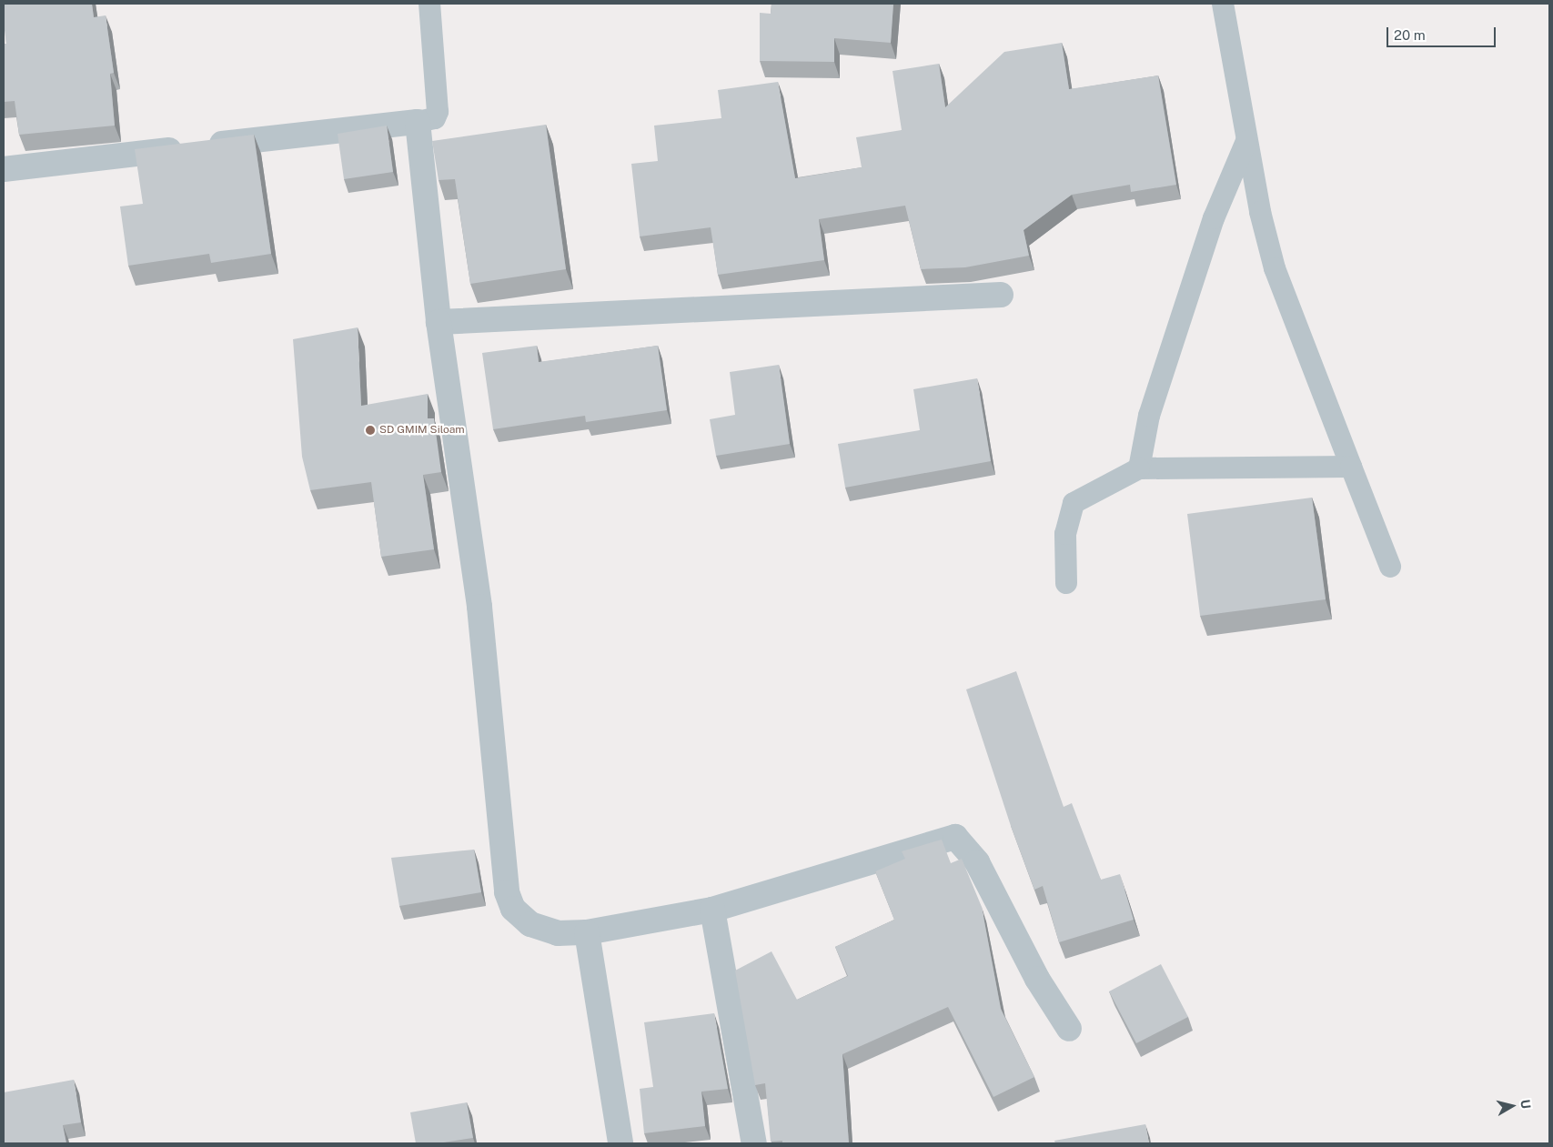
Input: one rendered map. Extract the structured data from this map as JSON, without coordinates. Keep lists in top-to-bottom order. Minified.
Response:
{"places":["SD GMIM Siloam"],"scale_bar":"20 m","north":"right"}
